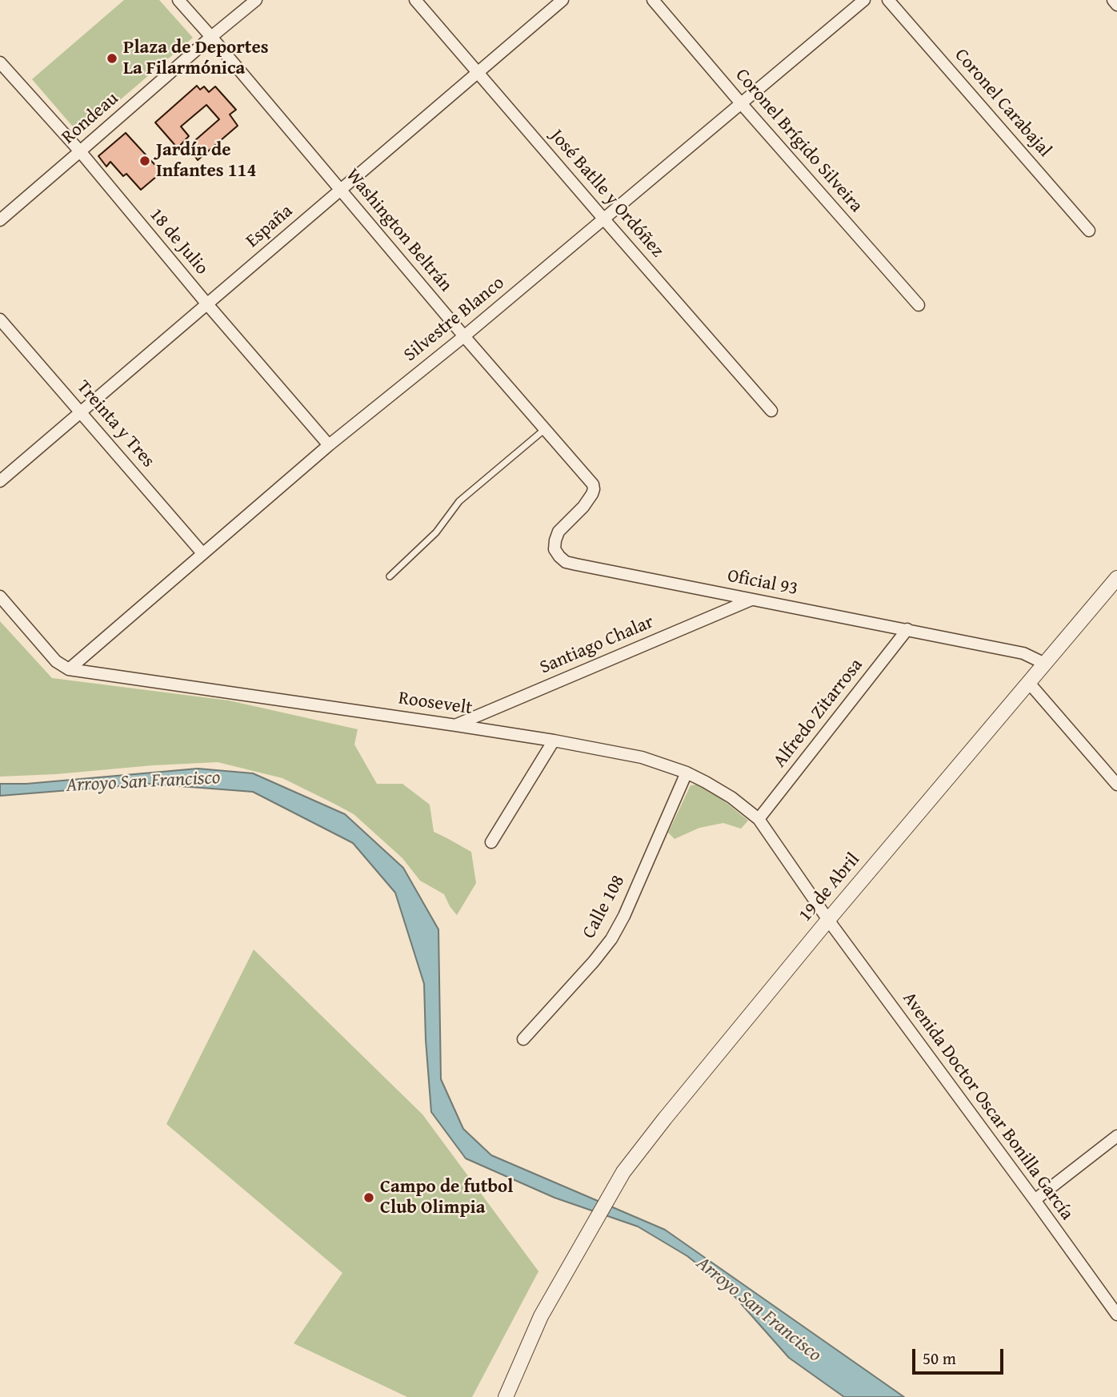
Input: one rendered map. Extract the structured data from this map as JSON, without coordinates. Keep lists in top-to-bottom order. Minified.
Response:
{"streets":{"street":["Coronel Carabajal","Rondeau","Coronel Brígido Silveira","José Batlle y Ordóñez","España","Washington Beltrán","18 de Julio","Silvestre Blanco","Treinta y Tres","Oficial 93","Santiago Chalar","Roosevelt","Alfredo Zitarrosa","19 de Abril","Calle 108","Avenida Doctor Oscar Bonilla García"]},"crossings":[["Rondeau","Washington Beltrán"],["Rondeau","18 de Julio"],["Coronel Brígido Silveira","Silvestre Blanco"],["José Batlle y Ordóñez","España"],["José Batlle y Ordóñez","Silvestre Blanco"],["España","Washington Beltrán"],["España","18 de Julio"],["España","Treinta y Tres"],["Washington Beltrán","Silvestre Blanco"],["Washington Beltrán","Oficial 93"],["18 de Julio","Silvestre Blanco"],["Silvestre Blanco","Treinta y Tres"],["Silvestre Blanco","Roosevelt"],["Oficial 93","Santiago Chalar"],["Oficial 93","Alfredo Zitarrosa"],["Oficial 93","19 de Abril"],["Santiago Chalar","Roosevelt"],["Roosevelt","Alfredo Zitarrosa"],["Roosevelt","19 de Abril"],["Roosevelt","Calle 108"],["Roosevelt","Avenida Doctor Oscar Bonilla García"],["19 de Abril","Avenida Doctor Oscar Bonilla García"]],"water":["Arroyo San Francisco"],"places":["Plaza de Deportes La Filarmónica","Jardín de Infantes 114","Campo de futbol Club Olimpia"],"scale_bar":"50 m"}
